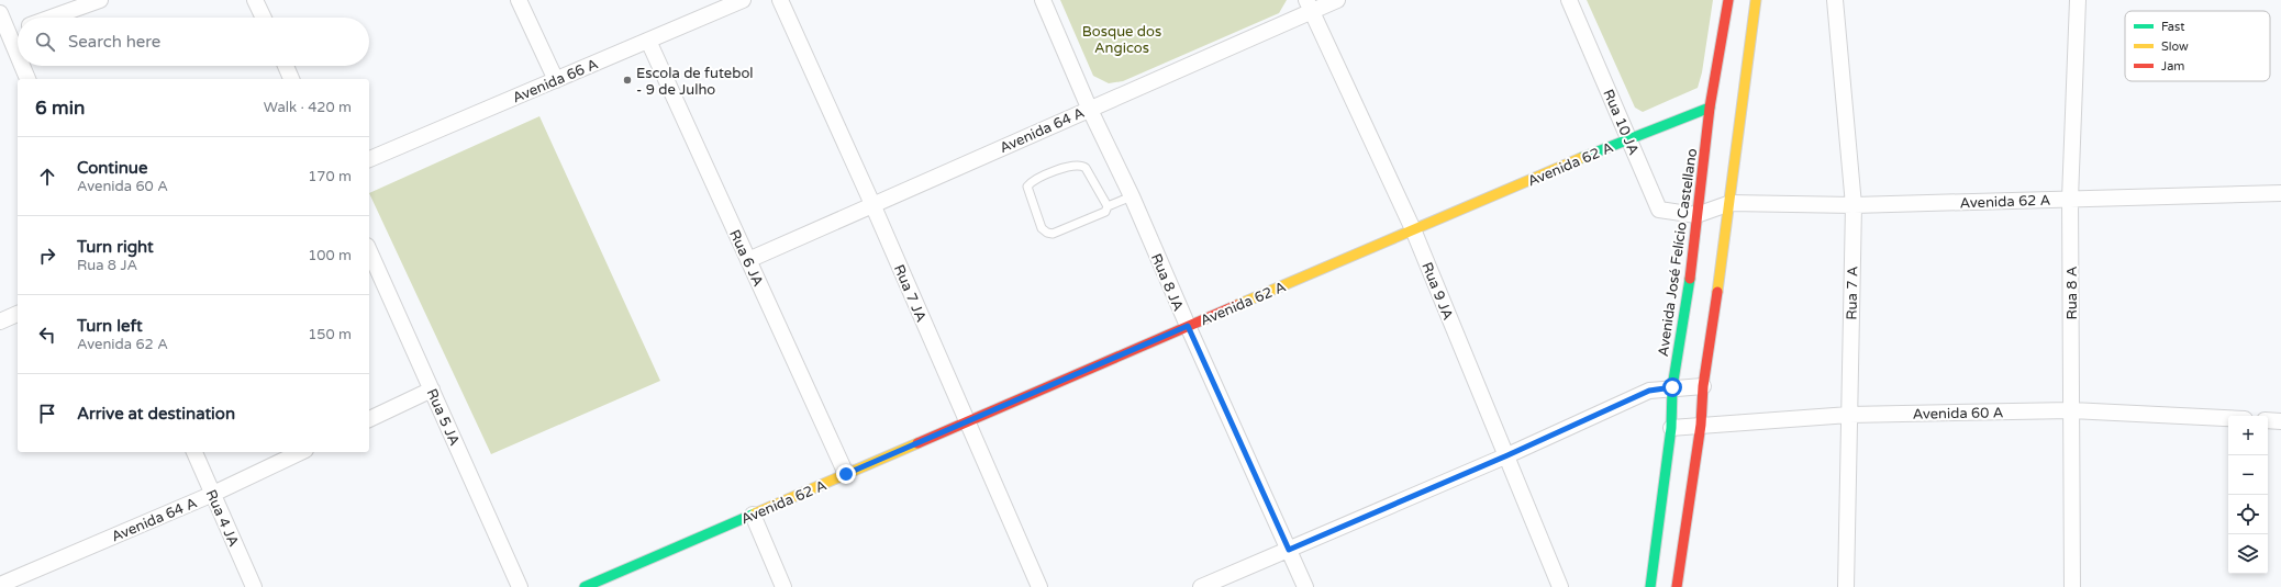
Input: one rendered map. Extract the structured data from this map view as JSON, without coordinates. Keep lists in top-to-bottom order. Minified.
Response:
{"streets":{"street":["Avenida 66 A","Rua 10 JA","Avenida 64 A","Avenida 62 A","Avenida José Felício Castellano","Rua 6 JA","Rua 8 JA","Rua 9 JA","Rua 7 JA","Rua 7 A","Rua 8 A","Avenida 60 A","Rua 5 JA","Rua 4 JA"]},"crossings":[["Avenida 66 A","Rua 6 JA"],["Rua 10 JA","Avenida 62 A"],["Rua 10 JA","Avenida José Felício Castellano"],["Avenida 64 A","Rua 6 JA"],["Avenida 64 A","Rua 8 JA"],["Avenida 64 A","Rua 9 JA"],["Avenida 64 A","Rua 7 JA"],["Avenida 64 A","Rua 4 JA"],["Avenida 62 A","Avenida José Felício Castellano"],["Avenida 62 A","Rua 6 JA"],["Avenida 62 A","Rua 8 JA"],["Avenida 62 A","Rua 9 JA"],["Avenida 62 A","Rua 7 JA"],["Avenida 62 A","Rua 7 A"],["Avenida 62 A","Rua 8 A"],["Avenida José Felício Castellano","Avenida 60 A"],["Rua 7 A","Avenida 60 A"],["Rua 8 A","Avenida 60 A"]],"parks":["Bosque dos Angicos"],"places":["Escola de futebol - 9 de Julho"],"legend":["Fast","Slow","Jam"],"page":{"search":"Search here","heading":["6 min","Walk · 420 m"],"list":[["Continue","Avenida 60 A","170 m"],["Turn right","Rua 8 JA","100 m"],["Turn left","Avenida 62 A","150 m"],"Arrive at destination"],"map_buttons":["+","−"]}}
